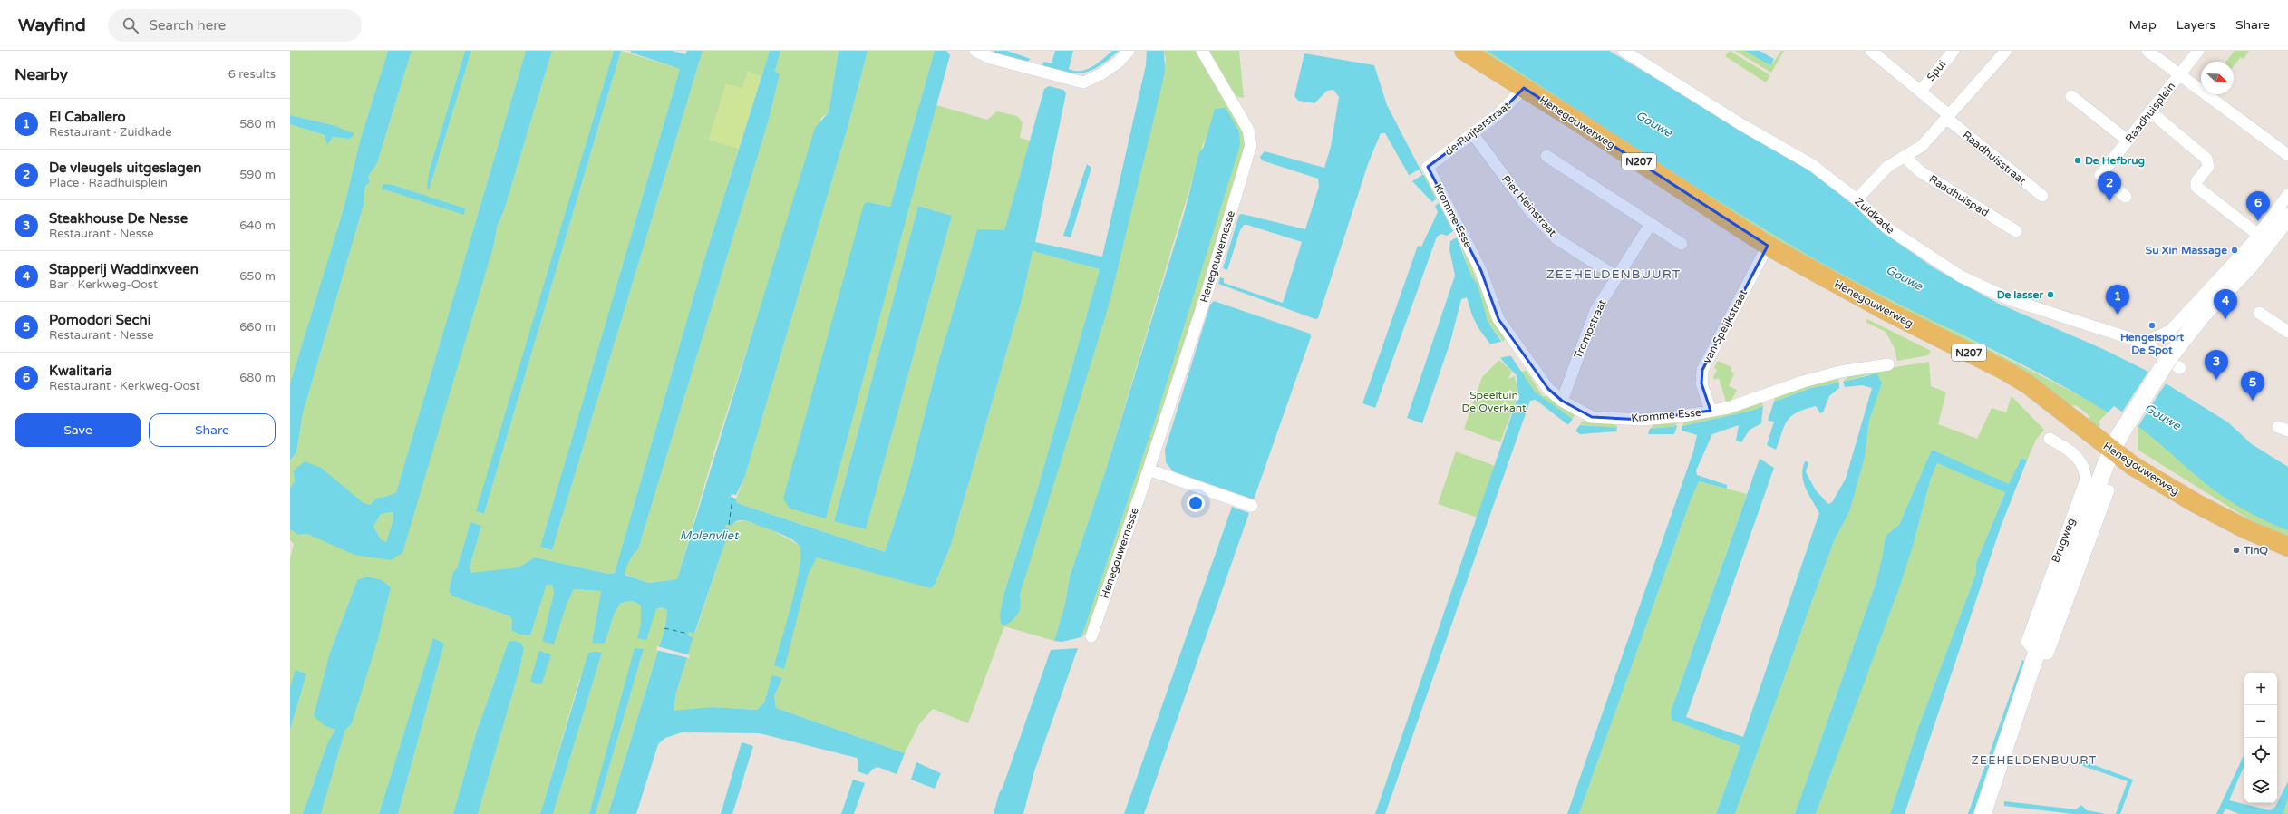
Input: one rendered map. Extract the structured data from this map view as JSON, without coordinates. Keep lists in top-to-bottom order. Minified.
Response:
{"streets":{"main road":["Henegouwerweg","N207"],"street":["Spui","Raadhuisplein","de Ruijterstraat","Raadhuisstraat","Raadhuispad","Piet Heinstraat","Kromme Esse","Zuidkade","Henegouwernesse","van Speijkstraat","Trompstraat","Brugweg"]},"crossings":[["Spui","Raadhuisstraat"],["Henegouwerweg","de Ruijterstraat"],["Henegouwerweg","van Speijkstraat"],["Henegouwerweg","Brugweg"],["de Ruijterstraat","Piet Heinstraat"],["de Ruijterstraat","Kromme Esse"],["Piet Heinstraat","Trompstraat"],["Kromme Esse","van Speijkstraat"],["Kromme Esse","Trompstraat"],["Zuidkade","Brugweg"]],"districts":["ZEEHELDENBUURT","ZEEHELDENBUURT"],"water":["Gouwe","Molenvliet"],"parks":["Speeltuin De Overkant"],"places":["De Hefbrug","Su Xin Massage","De lasser","Hengelsport De Spot","TinQ"],"north":"bottom right","page":{"header":"Wayfind","search":"Search here","nav":["Map","Layers","Share"],"heading":["Nearby","6 results"],"list":[{"mark":"1","name":"El Caballero","note":"Restaurant · Zuidkade","value":"580 m"},{"mark":"2","name":"De vleugels uitgeslagen","note":"Place · Raadhuisplein","value":"590 m"},{"mark":"3","name":"Steakhouse De Nesse","note":"Restaurant · Nesse","value":"640 m"},{"mark":"4","name":"Stapperij Waddinxveen","note":"Bar · Kerkweg-Oost","value":"650 m"},{"mark":"5","name":"Pomodori Sechi","note":"Restaurant · Nesse","value":"660 m"},{"mark":"6","name":"Kwalitaria","note":"Restaurant · Kerkweg-Oost","value":"680 m"}],"pins":["2","6","1","4","3","5"],"buttons":["Save","Share"],"map_buttons":["+","−"]}}
